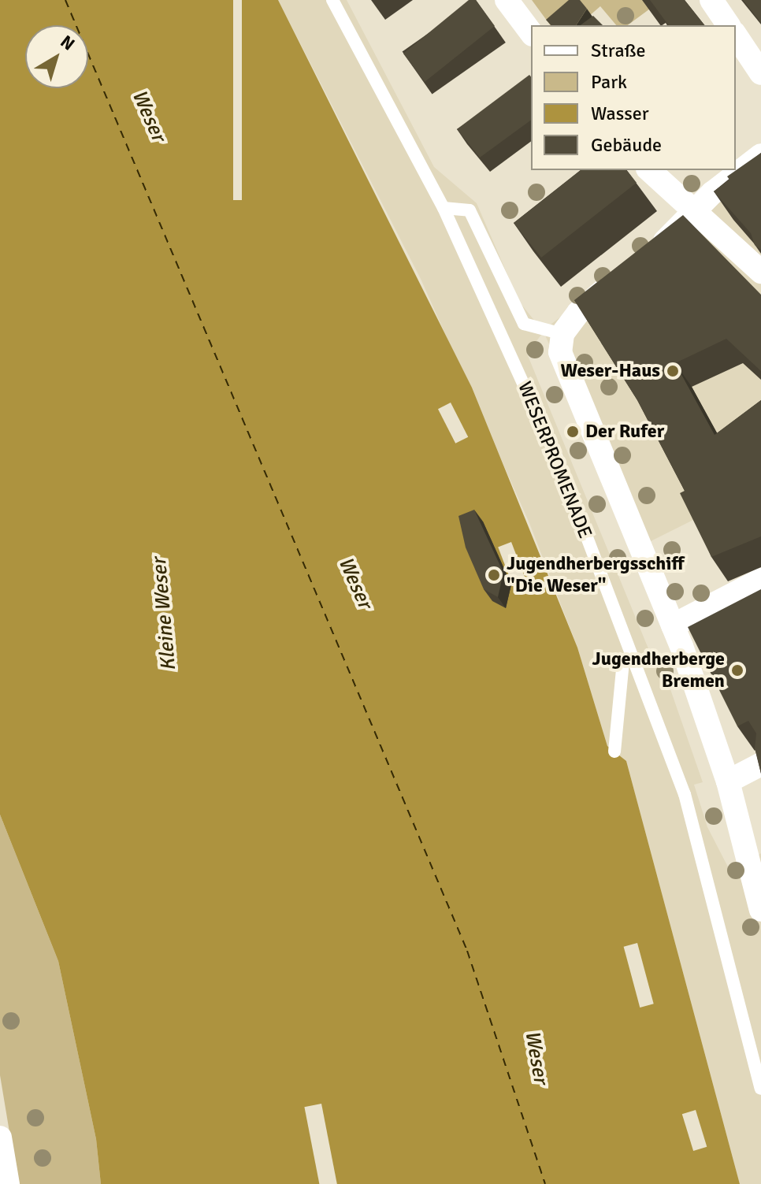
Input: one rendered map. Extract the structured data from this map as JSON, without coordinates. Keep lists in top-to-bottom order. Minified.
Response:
{"streets":{"lane":["WESERPROMENADE"]},"water":["Weser","Kleine Weser"],"places":["Weser-Haus","Der Rufer","Jugendherbergsschiff \"Die Weser\"","Jugendherberge Bremen"],"legend":["Straße","Park","Wasser","Gebäude"],"north":"top right"}
